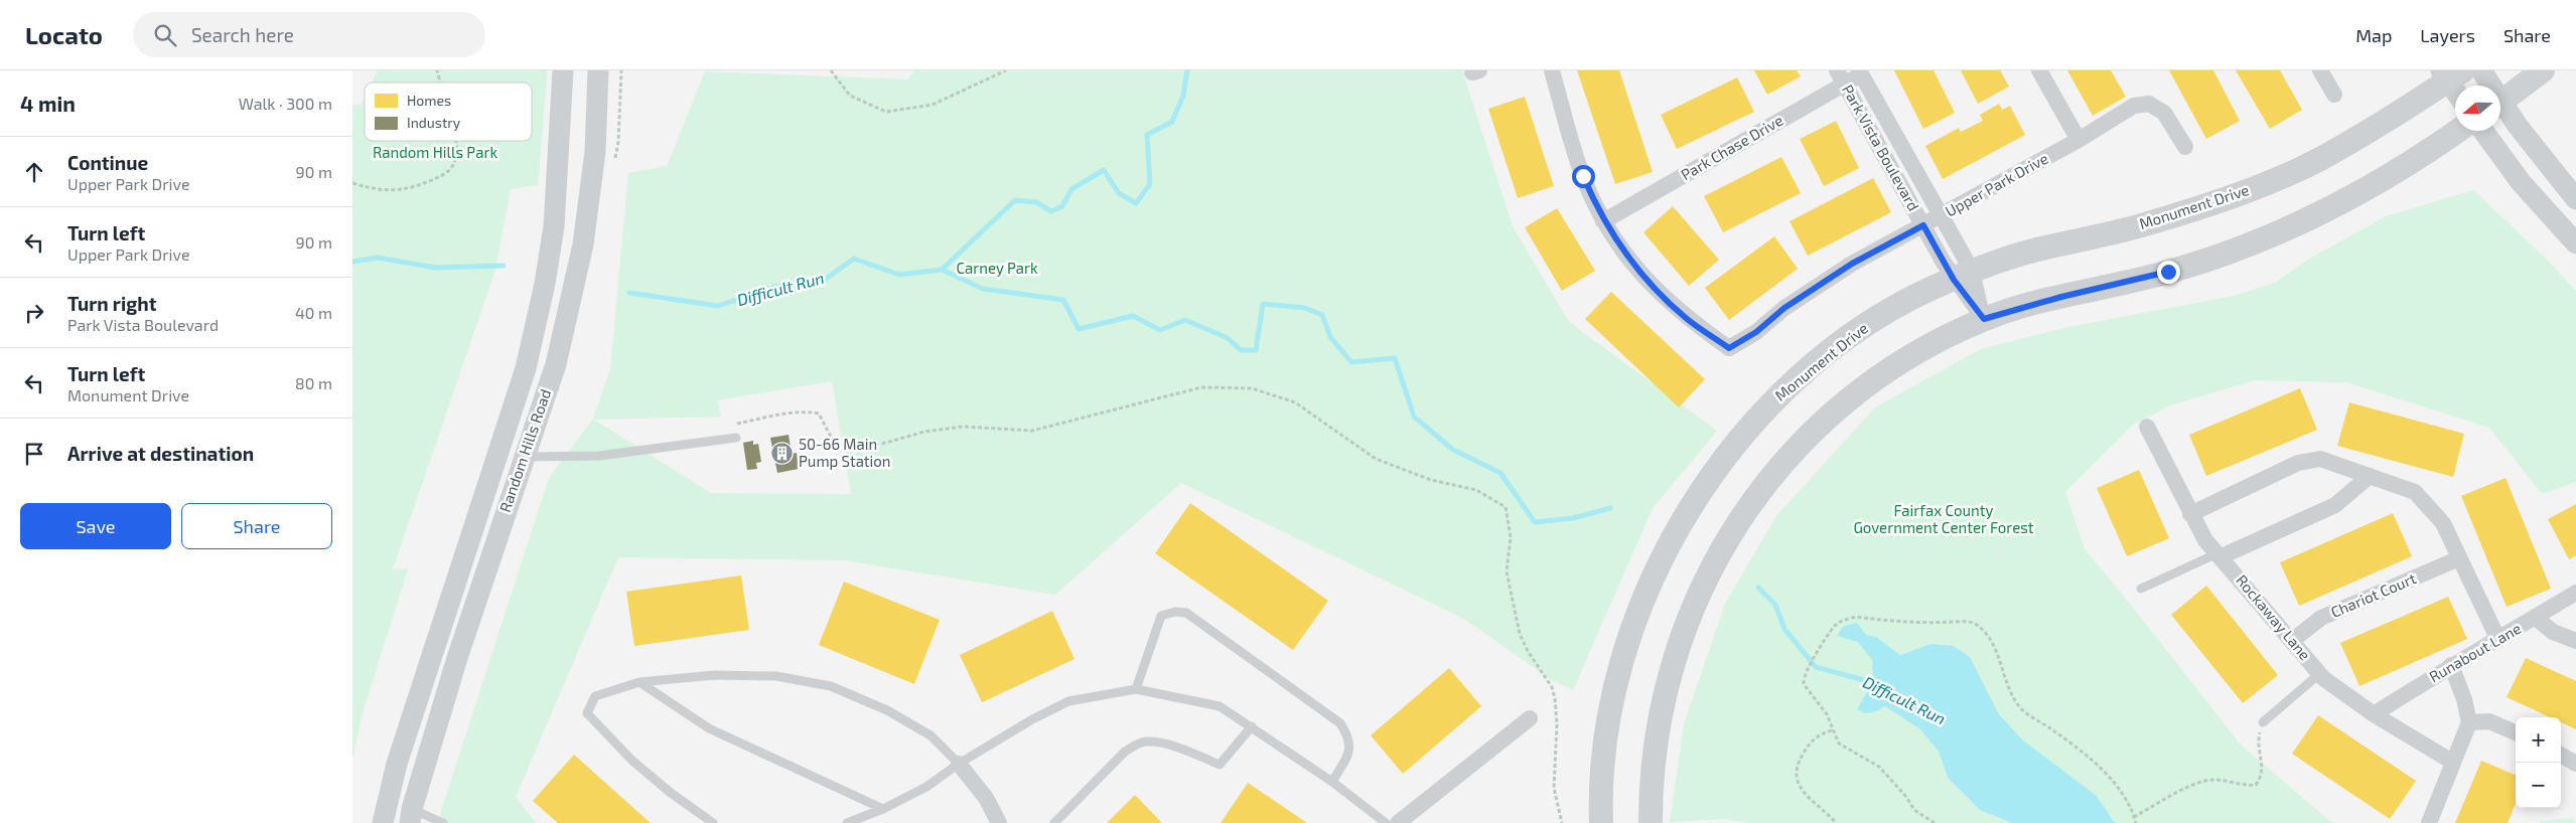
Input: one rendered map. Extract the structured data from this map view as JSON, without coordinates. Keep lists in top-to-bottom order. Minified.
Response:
{"streets":{"main road":["Monument Drive"],"street":["Park Chase Drive","Park Vista Boulevard","Upper Park Drive","Random Hills Road","Chariot Court","Rockaway Lane","Runabout Lane"]},"crossings":[["Park Chase Drive","Park Vista Boulevard"],["Park Chase Drive","Upper Park Drive"],["Park Vista Boulevard","Upper Park Drive"],["Park Vista Boulevard","Monument Drive"],["Chariot Court","Rockaway Lane"],["Rockaway Lane","Runabout Lane"]],"water":["Difficult Run"],"parks":["Random Hills Park","Carney Park","Fairfax County Government Center Forest"],"places":{"building":["50-66 Main Pump Station"]},"legend":["Homes","Industry"],"north":"left","page":{"header":"Locato","search":"Search here","nav":["Map","Layers","Share"],"heading":["4 min","Walk · 300 m"],"list":[["Continue","Upper Park Drive","90 m"],["Turn left","Upper Park Drive","90 m"],["Turn right","Park Vista Boulevard","40 m"],["Turn left","Monument Drive","80 m"],"Arrive at destination"],"buttons":["Save","Share"],"map_buttons":["+","−"]}}
